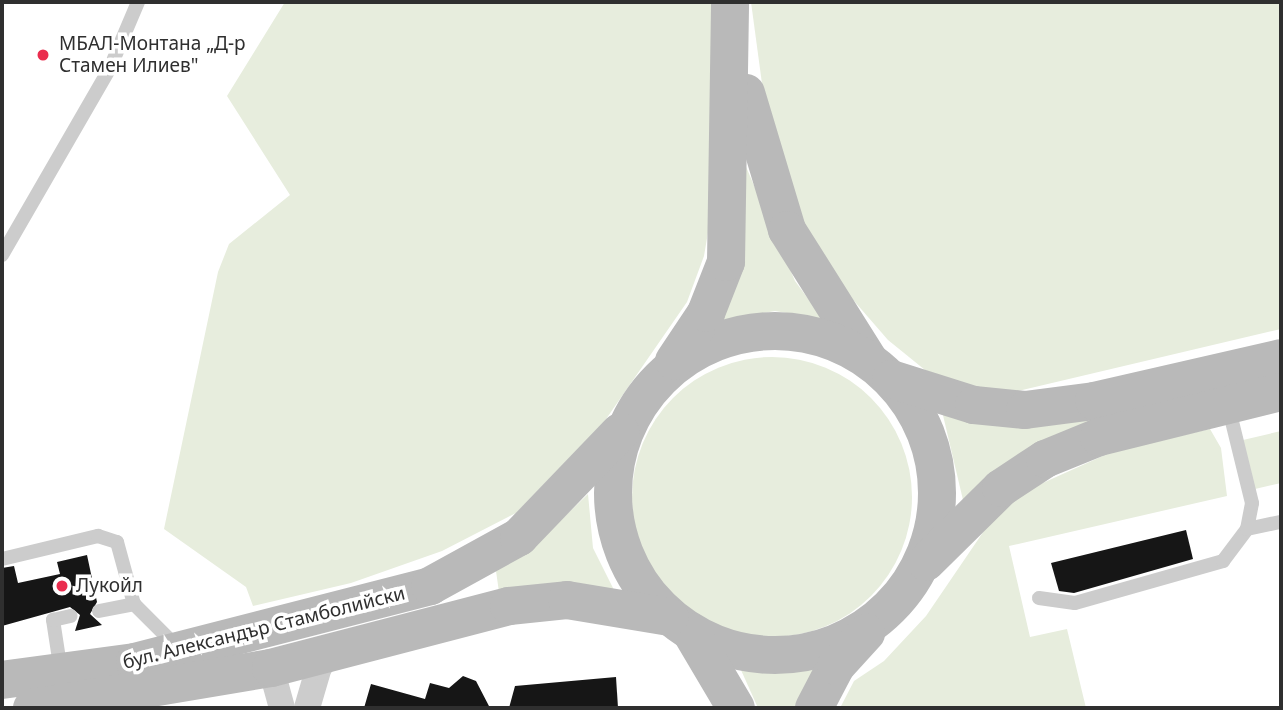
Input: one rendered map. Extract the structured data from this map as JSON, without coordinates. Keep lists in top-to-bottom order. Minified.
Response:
{"streets":{"main road":["бул. Александър Стамболийски"]},"places":["МБАЛ-Монтана „Д-р Стамен Илиев\"","Лукойл"]}
